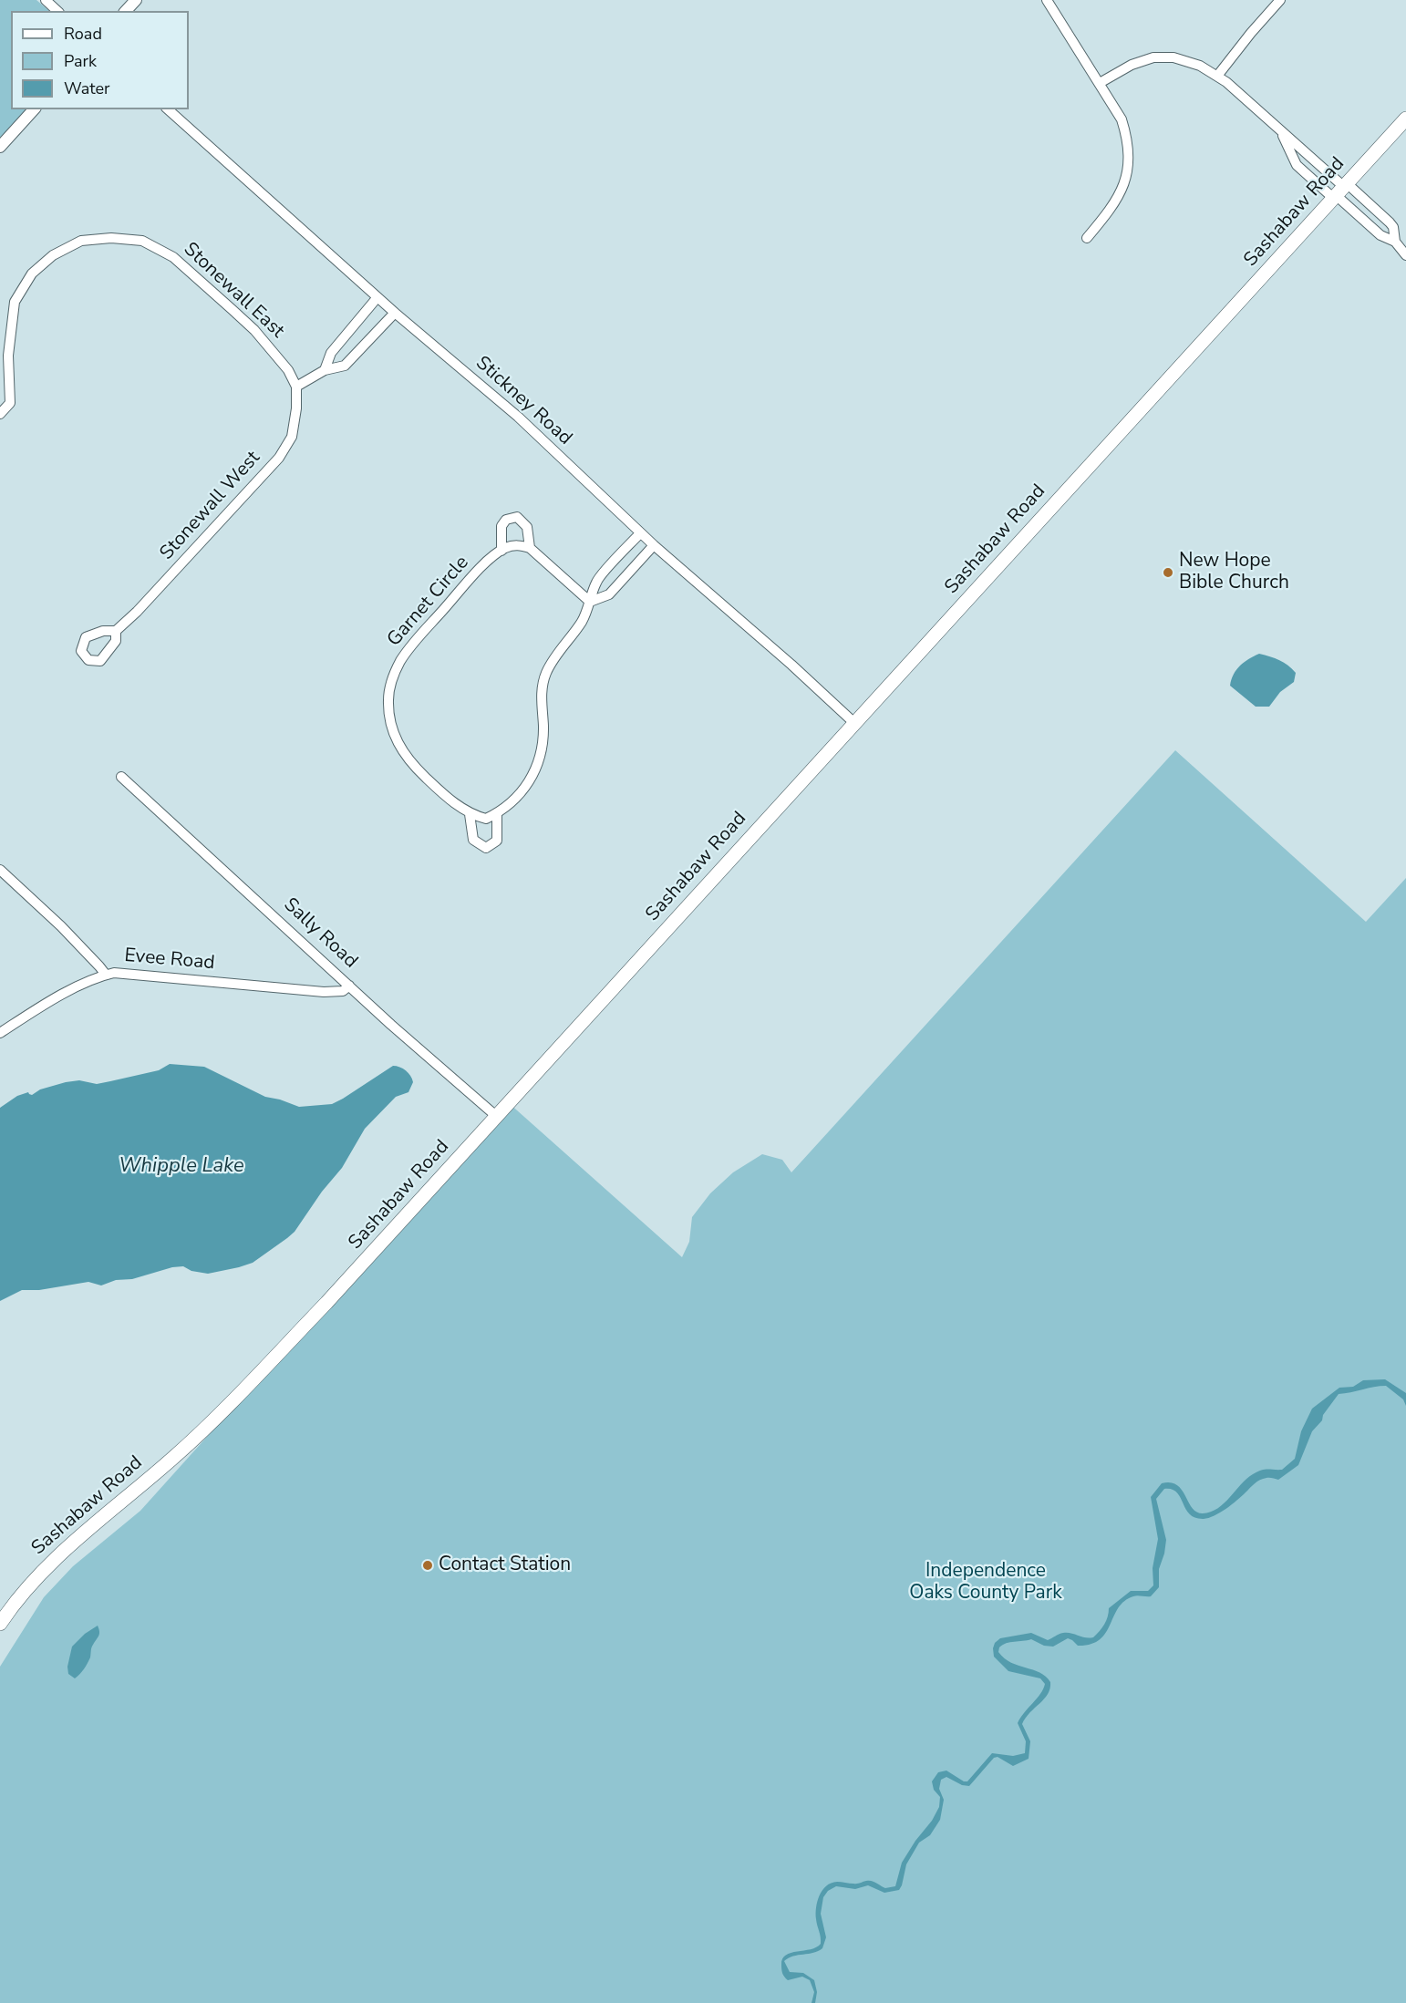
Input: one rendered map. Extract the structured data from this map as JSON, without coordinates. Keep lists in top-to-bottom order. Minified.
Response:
{"streets":{"main road":["Sashabaw Road"],"street":["Stonewall East","Stickney Road","Stonewall West","Garnet Circle","Sally Road","Evee Road"]},"crossings":[["Sashabaw Road","Stickney Road"],["Sashabaw Road","Sally Road"],["Stonewall East","Stonewall West"],["Sally Road","Evee Road"]],"water":["Whipple Lake"],"parks":["Independence Oaks County Park"],"places":["New Hope Bible Church","Contact Station"],"legend":["Road","Park","Water"]}
